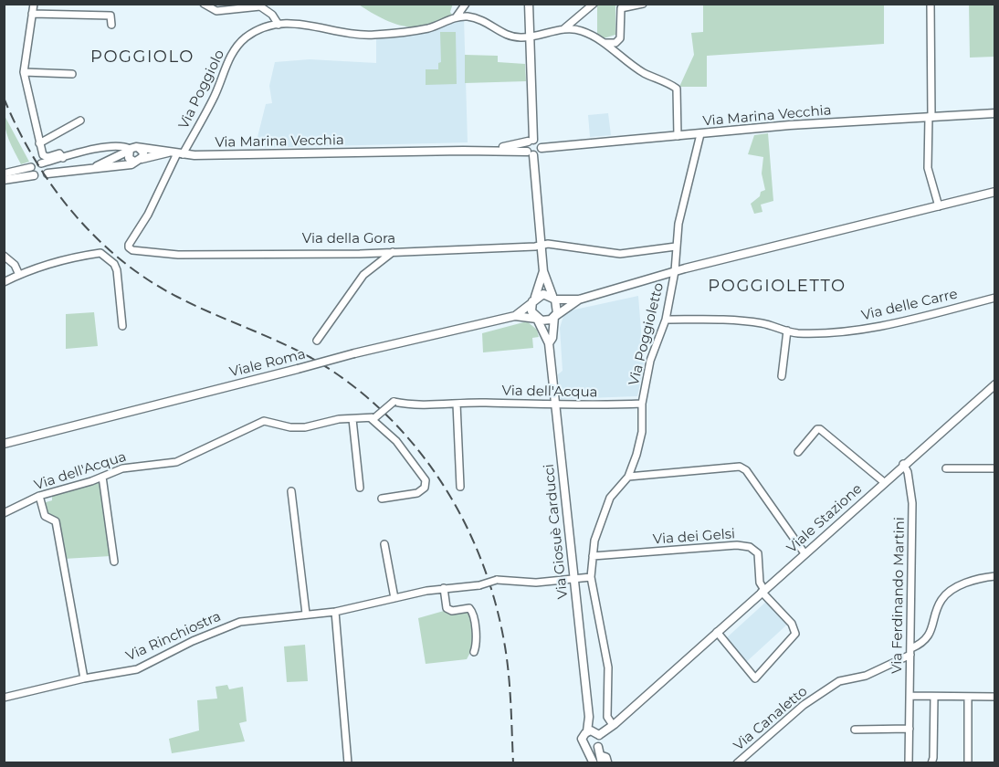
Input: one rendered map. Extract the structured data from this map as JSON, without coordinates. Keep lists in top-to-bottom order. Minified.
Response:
{"streets":{"main road":["Via Marina Vecchia","Viale Roma","Viale Stazione","Via Giosuè Carducci"],"street":["Via Poggiolo","Via della Gora","Via delle Carre","Via Poggioletto","Via dell'Acqua","Via dei Gelsi","Via Ferdinando Martini","Via Rinchiostra","Via Canaletto"]},"crossings":[["Via Poggiolo","Via Marina Vecchia"],["Via Poggiolo","Via della Gora"],["Via Marina Vecchia","Via della Gora"],["Via Marina Vecchia","Via Poggioletto"],["Via della Gora","Via Poggioletto"],["Via delle Carre","Via Poggioletto"],["Via Poggioletto","Via dell'Acqua"],["Via Poggioletto","Viale Stazione"],["Via Poggioletto","Via dei Gelsi"],["Via Poggioletto","Via Rinchiostra"],["Viale Roma","Via Giosuè Carducci"],["Via dell'Acqua","Via Giosuè Carducci"],["Viale Stazione","Via dei Gelsi"],["Viale Stazione","Via Ferdinando Martini"],["Via Giosuè Carducci","Via Rinchiostra"],["Via Ferdinando Martini","Via Canaletto"]],"districts":["POGGIOLO","POGGIOLETTO"]}
